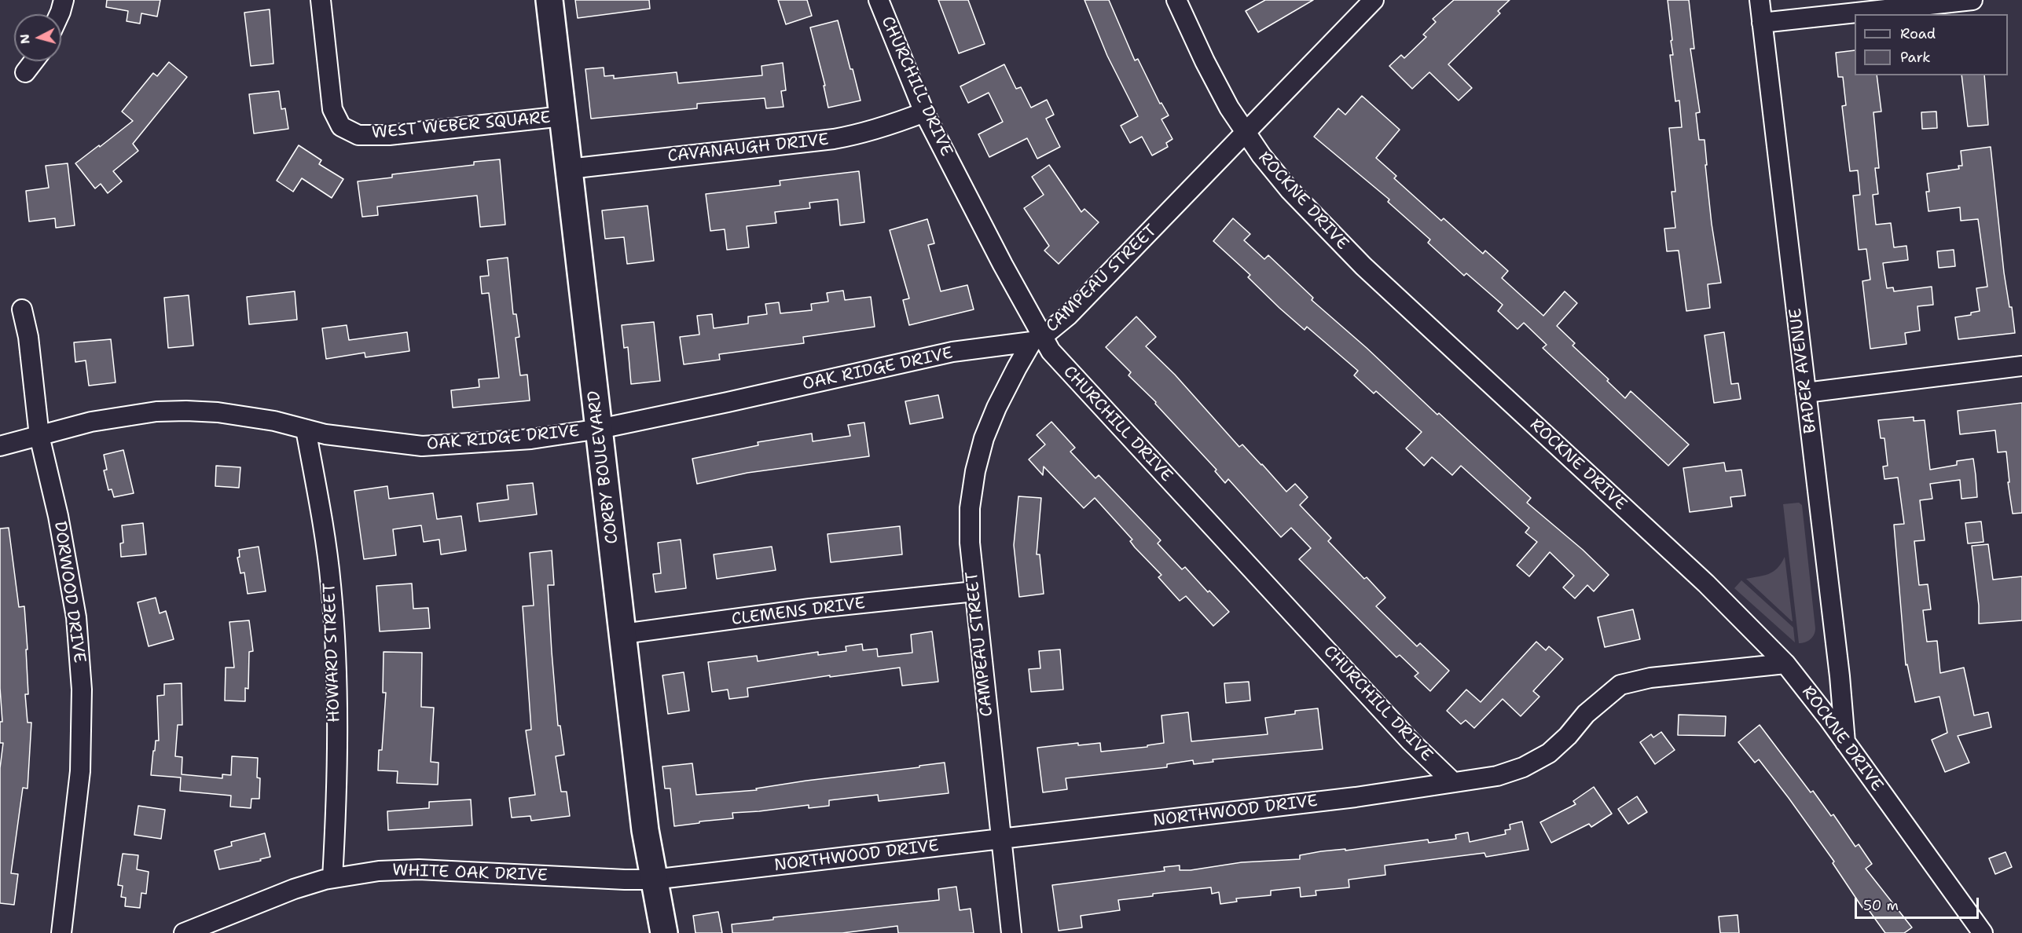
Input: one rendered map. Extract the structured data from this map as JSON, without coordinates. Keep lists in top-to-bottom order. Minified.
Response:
{"streets":{"street":["CHURCHILL DRIVE","WEST WEBER SQUARE","CAVANAUGH DRIVE","ROCKNE DRIVE","CAMPEAU STREET","OAK RIDGE DRIVE","BADER AVENUE","CORBY BOULEVARD","DORWOOD DRIVE","CLEMENS DRIVE","HOWARD STREET","NORTHWOOD DRIVE","WHITE OAK DRIVE"]},"crossings":[["CHURCHILL DRIVE","CAVANAUGH DRIVE"],["CHURCHILL DRIVE","CAMPEAU STREET"],["CHURCHILL DRIVE","OAK RIDGE DRIVE"],["CHURCHILL DRIVE","NORTHWOOD DRIVE"],["WEST WEBER SQUARE","CORBY BOULEVARD"],["CAVANAUGH DRIVE","CORBY BOULEVARD"],["ROCKNE DRIVE","CAMPEAU STREET"],["ROCKNE DRIVE","BADER AVENUE"],["ROCKNE DRIVE","NORTHWOOD DRIVE"],["CAMPEAU STREET","OAK RIDGE DRIVE"],["CAMPEAU STREET","CLEMENS DRIVE"],["CAMPEAU STREET","NORTHWOOD DRIVE"],["OAK RIDGE DRIVE","CORBY BOULEVARD"],["OAK RIDGE DRIVE","DORWOOD DRIVE"],["OAK RIDGE DRIVE","HOWARD STREET"],["CORBY BOULEVARD","CLEMENS DRIVE"],["CORBY BOULEVARD","NORTHWOOD DRIVE"],["CORBY BOULEVARD","WHITE OAK DRIVE"],["HOWARD STREET","WHITE OAK DRIVE"],["NORTHWOOD DRIVE","WHITE OAK DRIVE"]],"legend":["Road","Park"],"scale_bar":"50 m","north":"left"}
